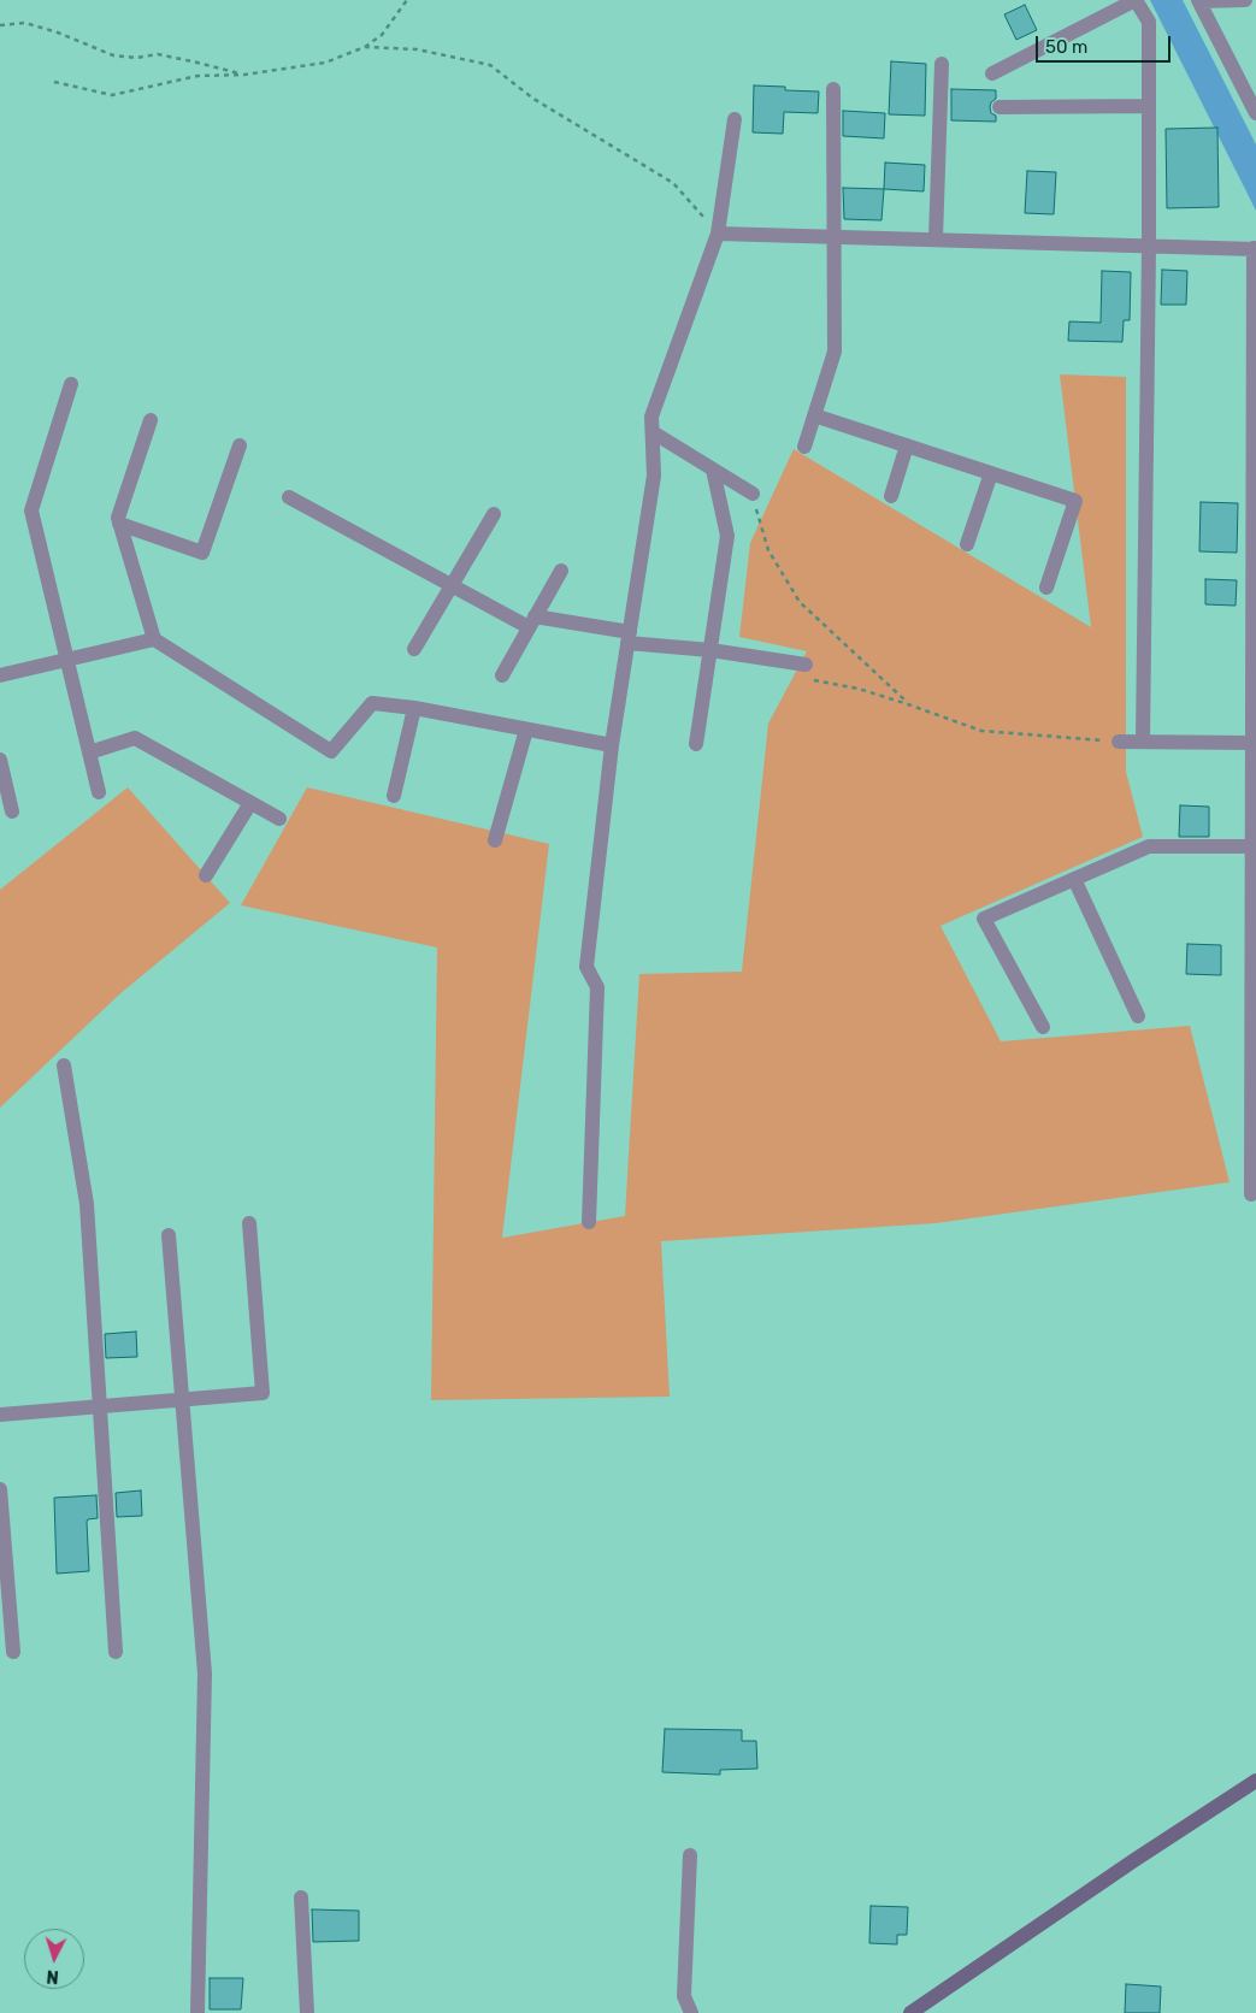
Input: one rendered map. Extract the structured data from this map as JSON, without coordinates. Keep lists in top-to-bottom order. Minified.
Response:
{"scale_bar":"50 m","north":"bottom"}
